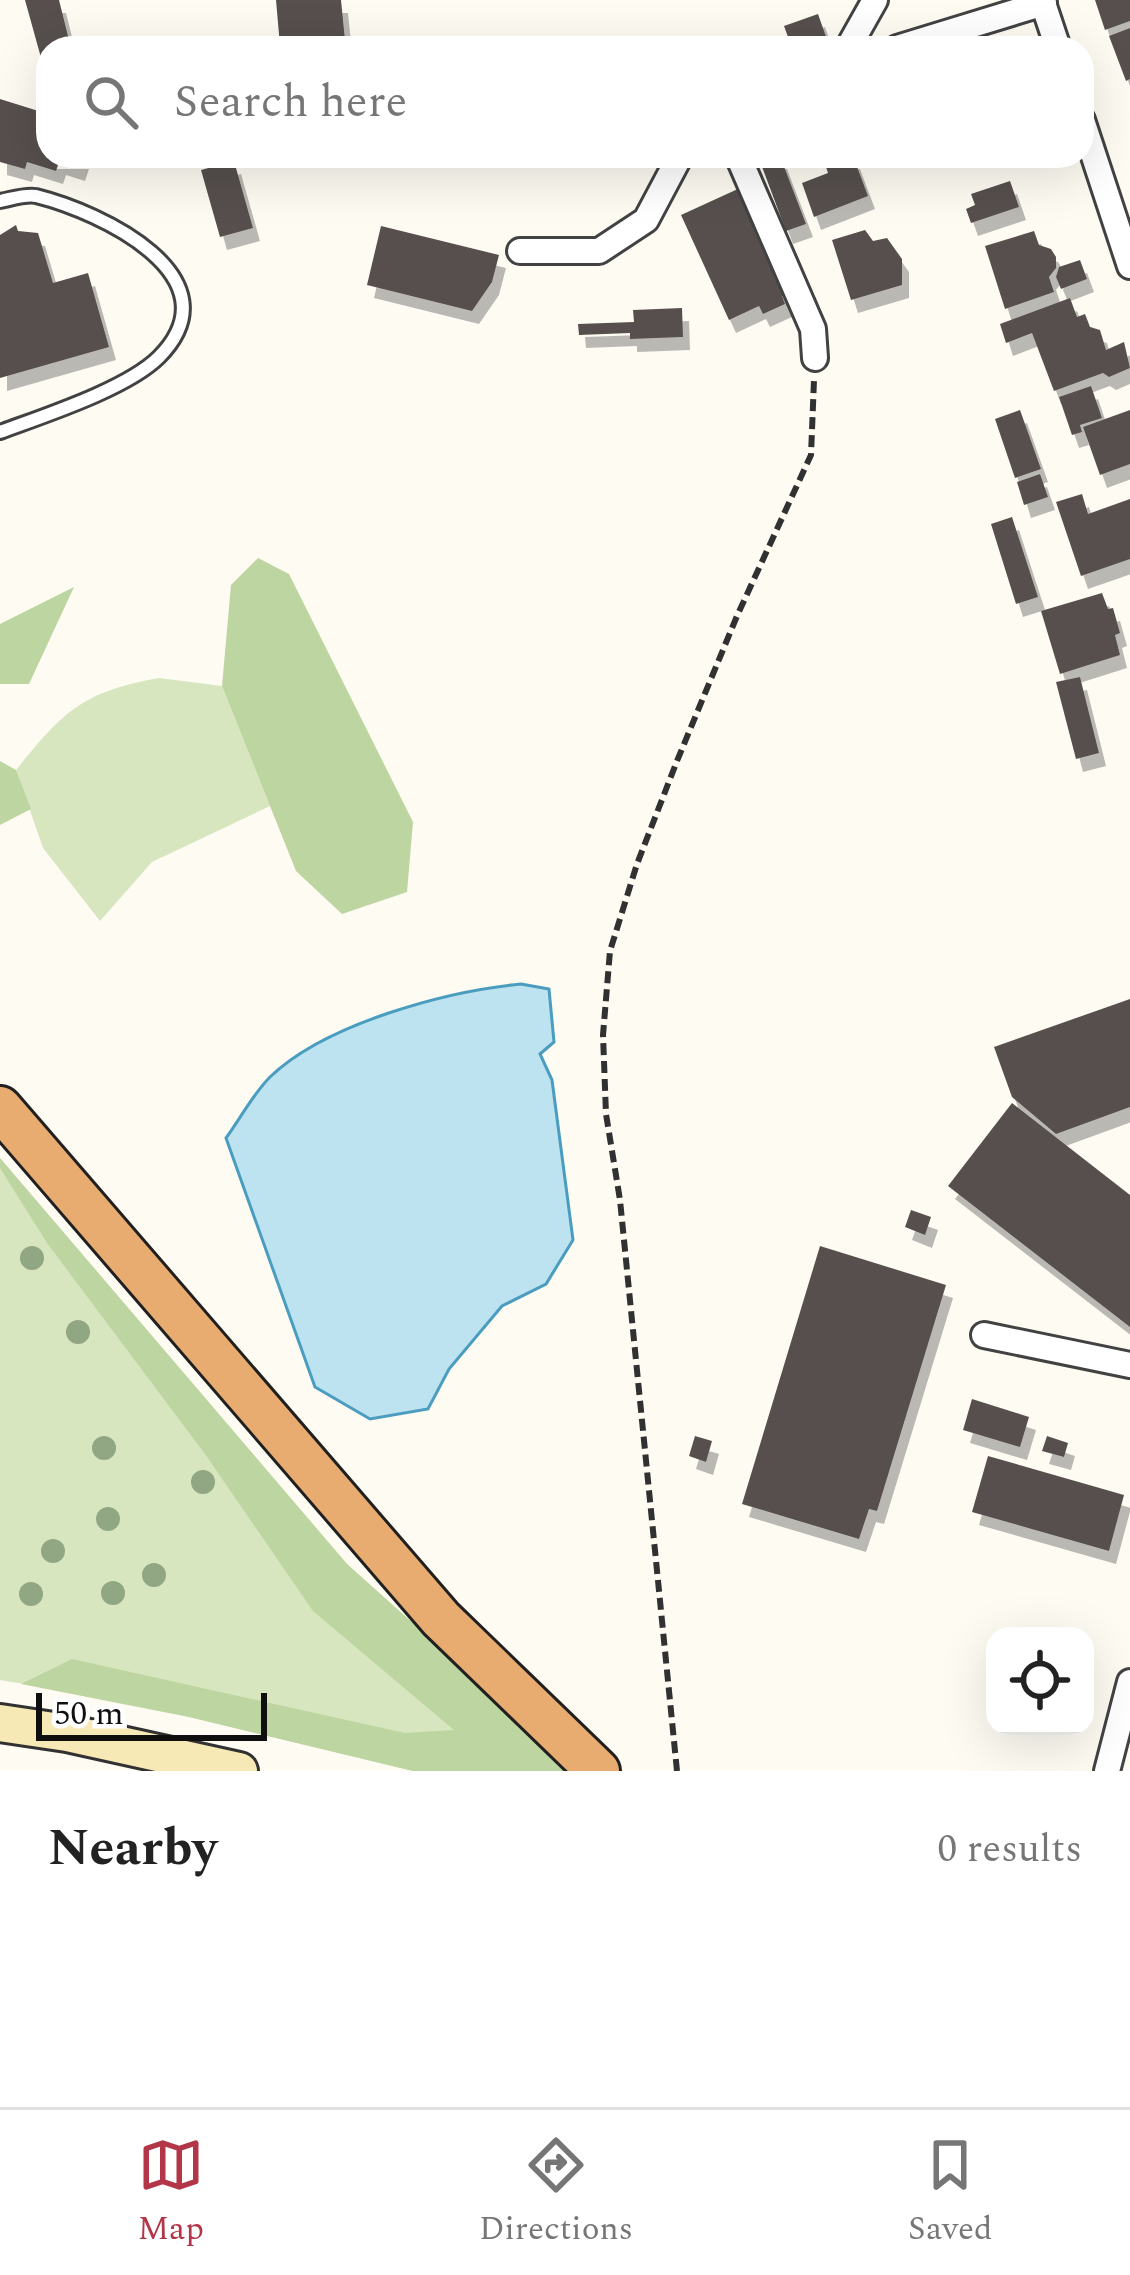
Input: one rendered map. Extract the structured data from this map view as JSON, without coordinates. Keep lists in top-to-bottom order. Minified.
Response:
{"scale_bar":"50 m","page":{"search":"Search here","scale":"50 m","heading":["Nearby","0 results"],"nav":["Map","Directions","Saved"]}}
